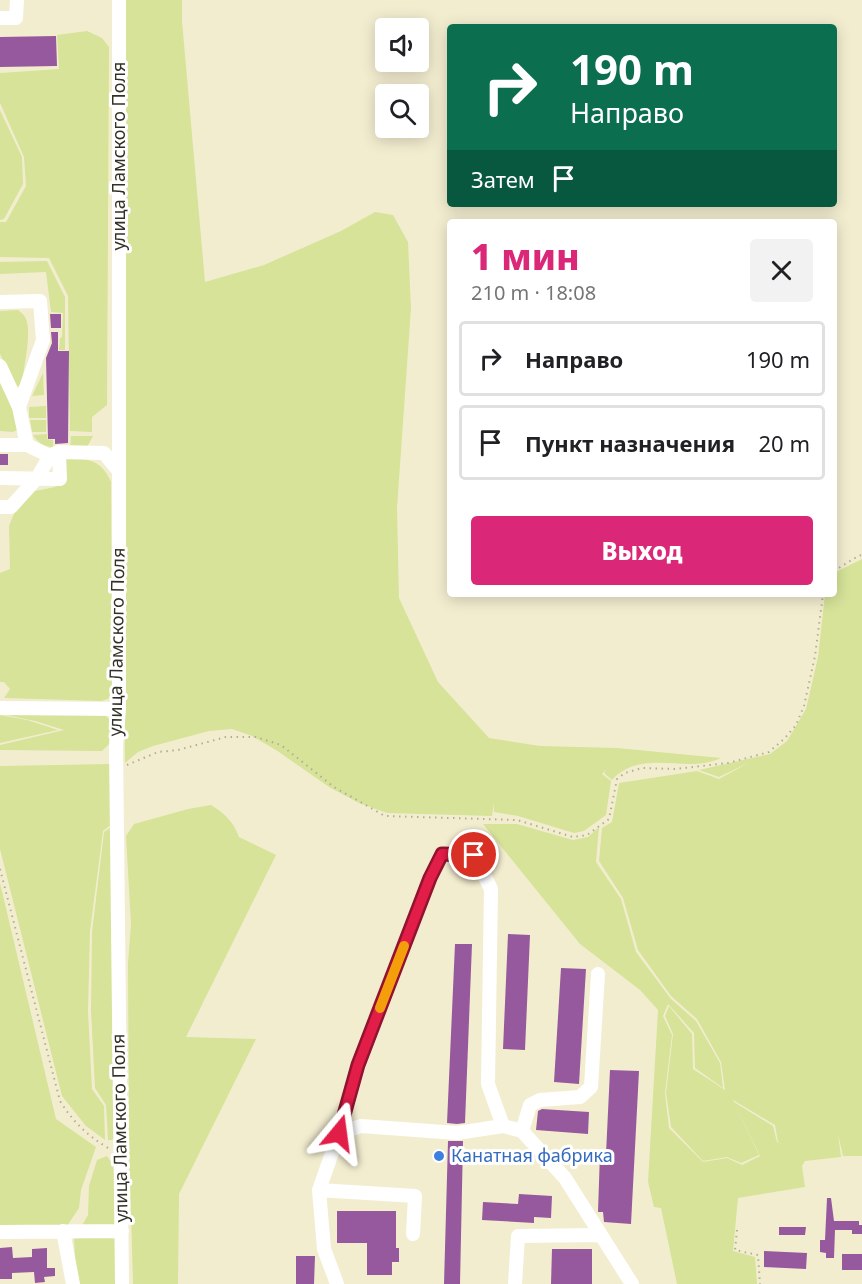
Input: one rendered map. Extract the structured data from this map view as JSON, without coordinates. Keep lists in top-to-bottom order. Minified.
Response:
{"streets":{"street":["улица Ламского Поля"]},"places":["Канатная фабрика"],"page":{"turn":["190 m","Направо"],"then":"Затем","heading":["1 мин","210 m · 18:08"],"list":[{"name":"Направо","value":"190 m"},{"name":"Пункт назначения","value":"20 m"}],"buttons":"Выход"}}
